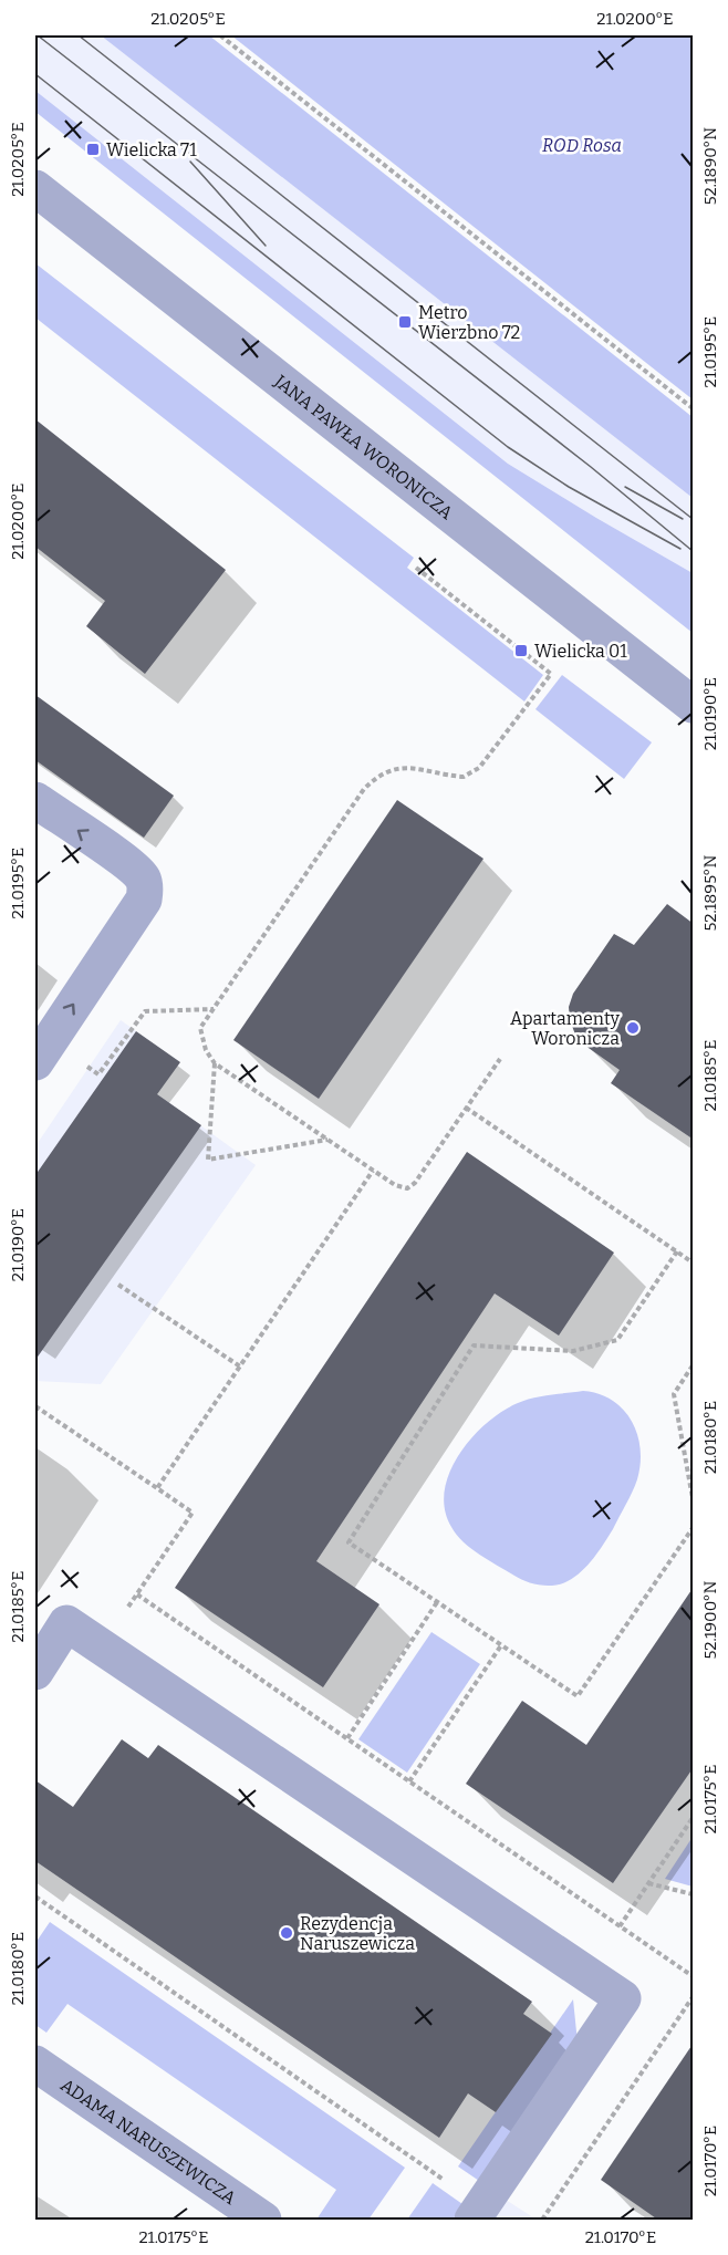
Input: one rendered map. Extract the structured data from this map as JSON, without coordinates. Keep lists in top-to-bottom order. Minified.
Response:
{"streets":{"street":["JANA PAWŁA WORONICZA","ADAMA NARUSZEWICZA"]},"parks":["ROD Rosa"],"places":{"transit":["Wielicka 71","Metro Wierzbno 72","Wielicka 01"],"other":["Apartamenty Woronicza","Rezydencja Naruszewicza"]},"coordinates":["21.0205°E","21.0200°E","52.1890°N","21.0195°E","21.0190°E","52.1895°N","21.0185°E","21.0180°E","52.1900°N","21.0175°E","21.0170°E"]}
